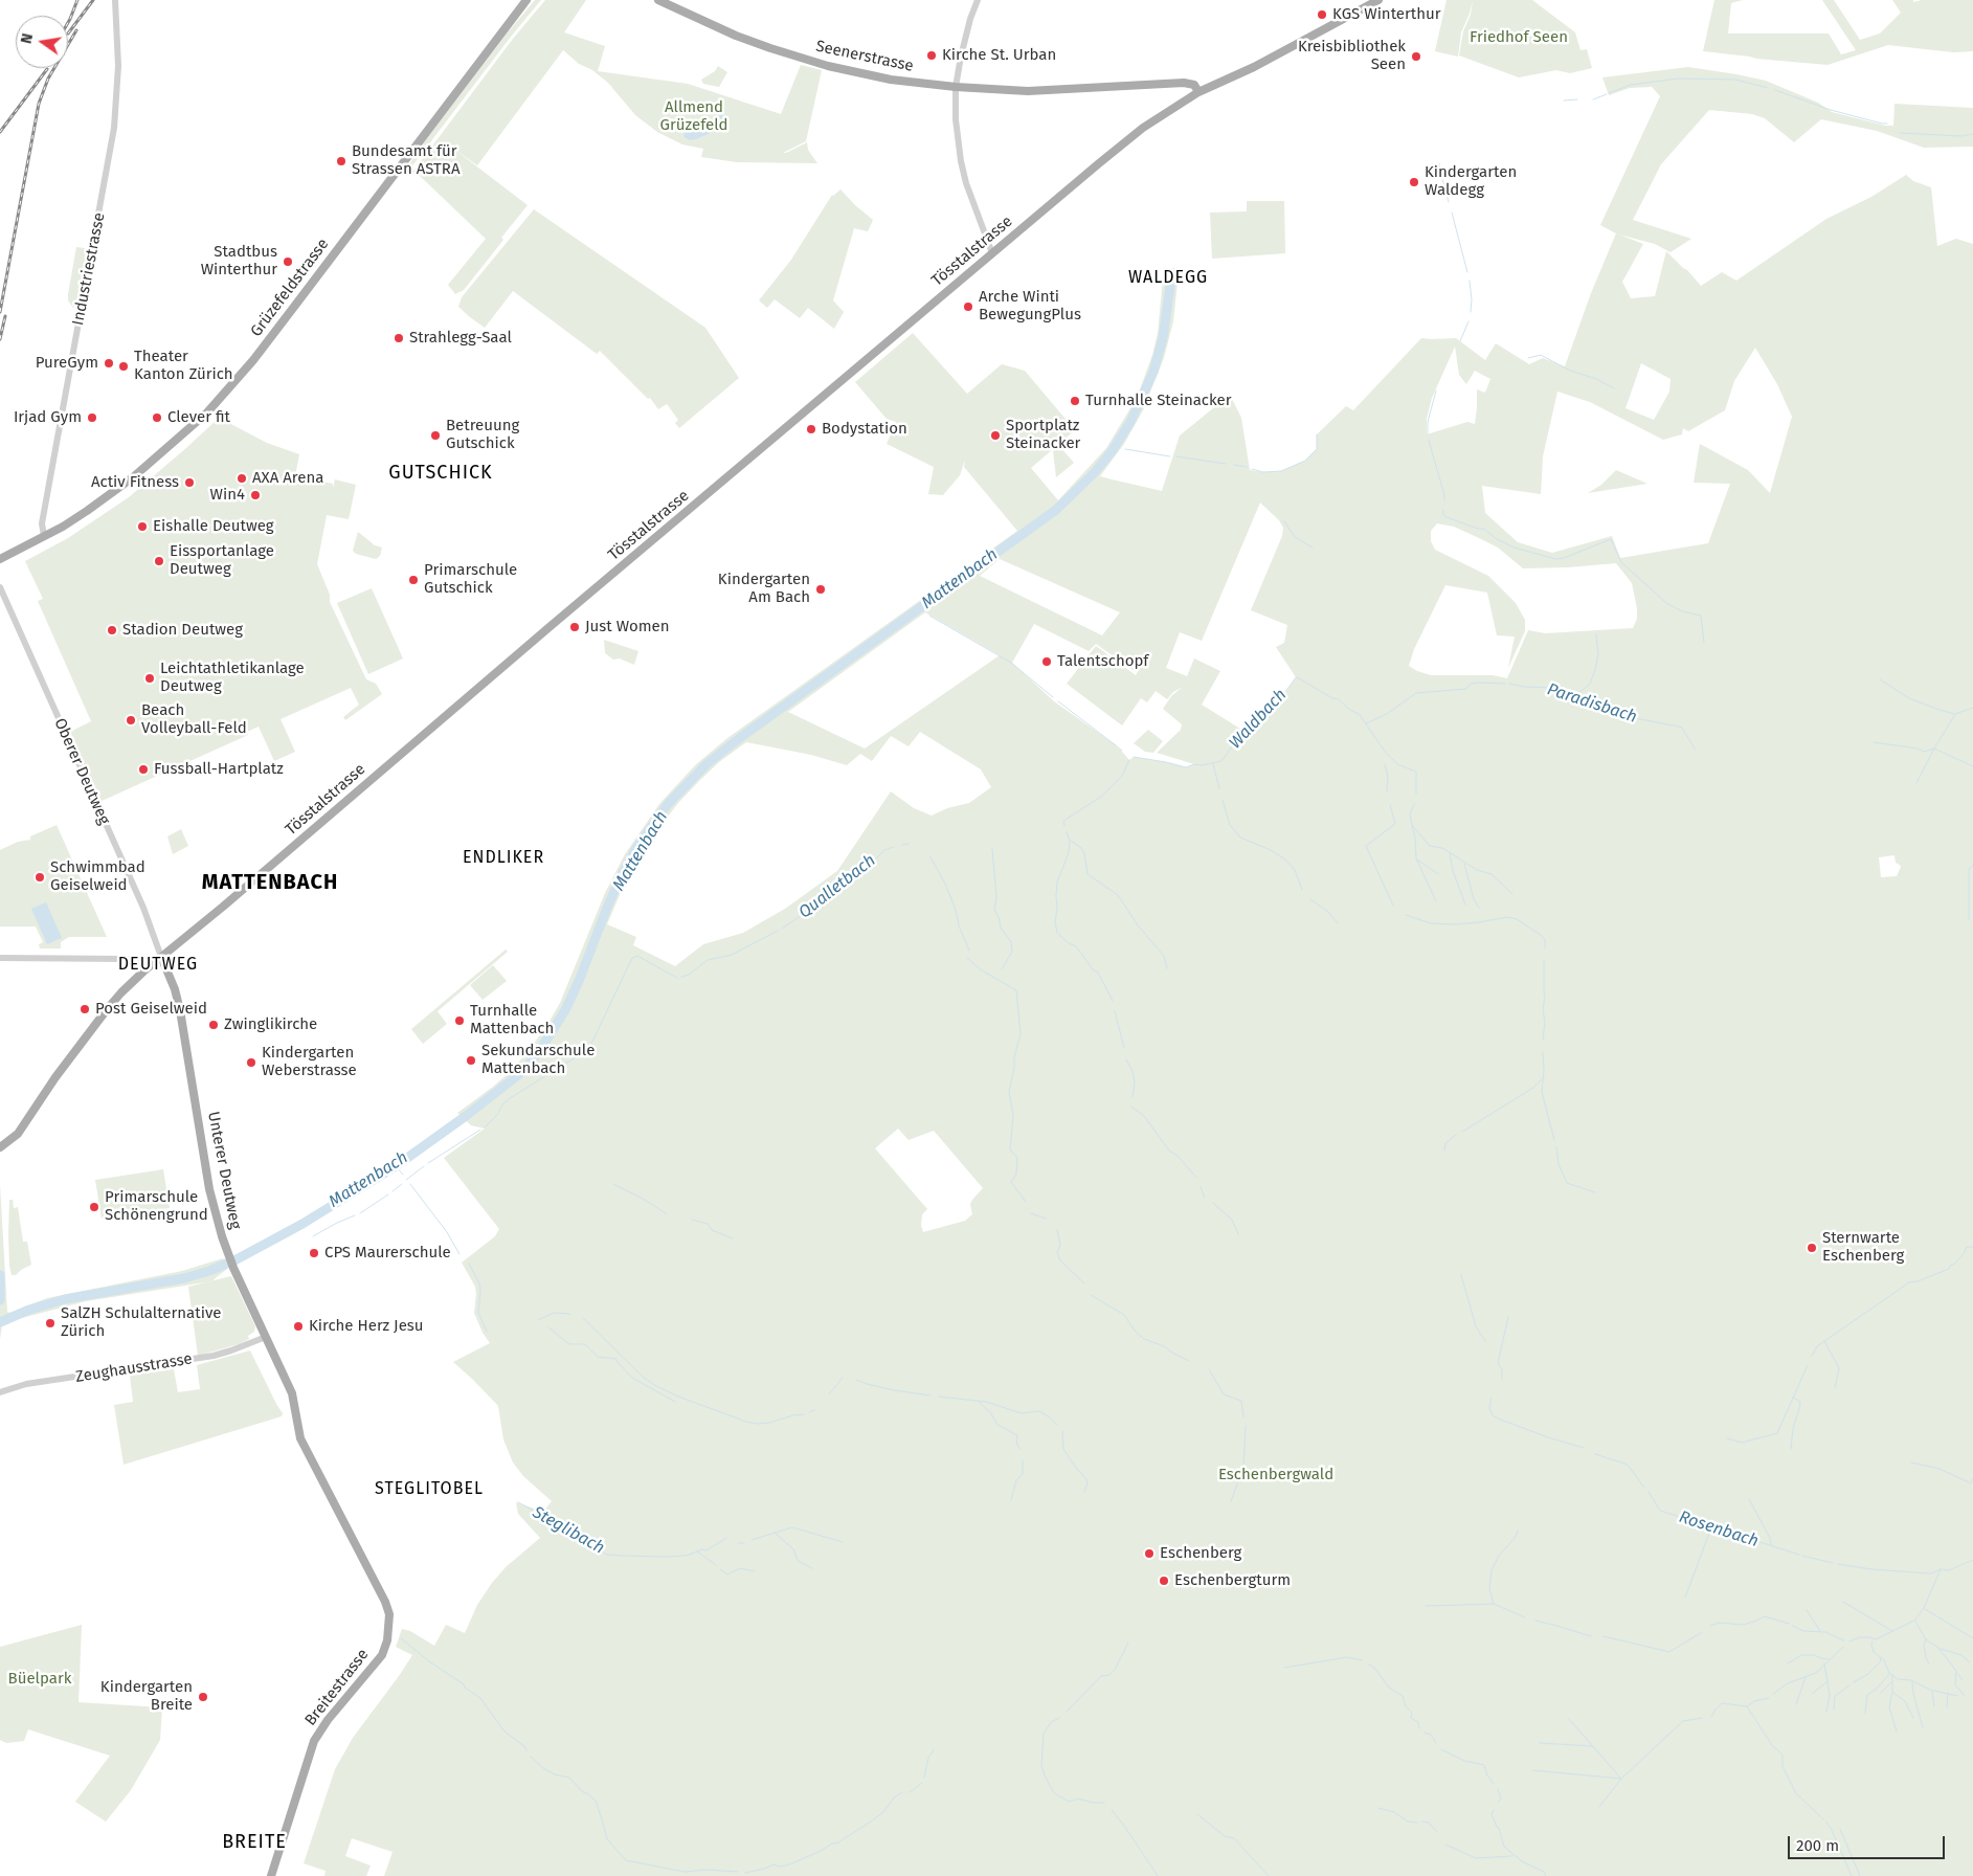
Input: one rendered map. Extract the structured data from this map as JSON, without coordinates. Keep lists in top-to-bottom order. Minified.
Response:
{"streets":{"main road":["Seenerstrasse","Tösstalstrasse","Grüzefeldstrasse","Unterer Deutweg","Breitestrasse"],"street":["Industriestrasse","Oberer Deutweg","Zeughausstrasse"]},"crossings":[["Seenerstrasse","Tösstalstrasse"],["Tösstalstrasse","Oberer Deutweg"],["Tösstalstrasse","Unterer Deutweg"],["Industriestrasse","Grüzefeldstrasse"],["Oberer Deutweg","Unterer Deutweg"],["Unterer Deutweg","Zeughausstrasse"],["Unterer Deutweg","Breitestrasse"]],"districts":["WALDEGG","GUTSCHICK","ENDLIKER","MATTENBACH","DEUTWEG","STEGLITOBEL","BREITE"],"water":["Mattenbach","Paradisbach","Waldbach","Qualletbach","Rosenbach","Steglibach"],"parks":["Friedhof Seen","Allmend Grüzefeld","Eschenbergwald","Büelpark"],"places":["KGS Winterthur","Kirche St. Urban","Kreisbibliothek Seen","Bundesamt für Strassen ASTRA","Kindergarten Waldegg","Stadtbus Winterthur","Arche Winti BewegungPlus","Strahlegg-Saal","PureGym","Theater Kanton Zürich","Turnhalle Steinacker","Irjad Gym","Clever fit","Bodystation","Betreuung Gutschick","Sportplatz Steinacker","AXA Arena","Activ Fitness","Win4","Eishalle Deutweg","Eissportanlage Deutweg","Primarschule Gutschick","Kindergarten Am Bach","Just Women","Stadion Deutweg","Talentschopf","Leichtathletikanlage Deutweg","Beach Volleyball-Feld","Fussball-Hartplatz","Schwimmbad Geiselweid","Post Geiselweid","Turnhalle Mattenbach","Zwinglikirche","Sekundarschule Mattenbach","Kindergarten Weberstrasse","Primarschule Schönengrund","Sternwarte Eschenberg","CPS Maurerschule","SalZH Schulalternative Zürich","Kirche Herz Jesu","Eschenberg","Eschenbergturm","Kindergarten Breite"],"scale_bar":"200 m","north":"left"}
